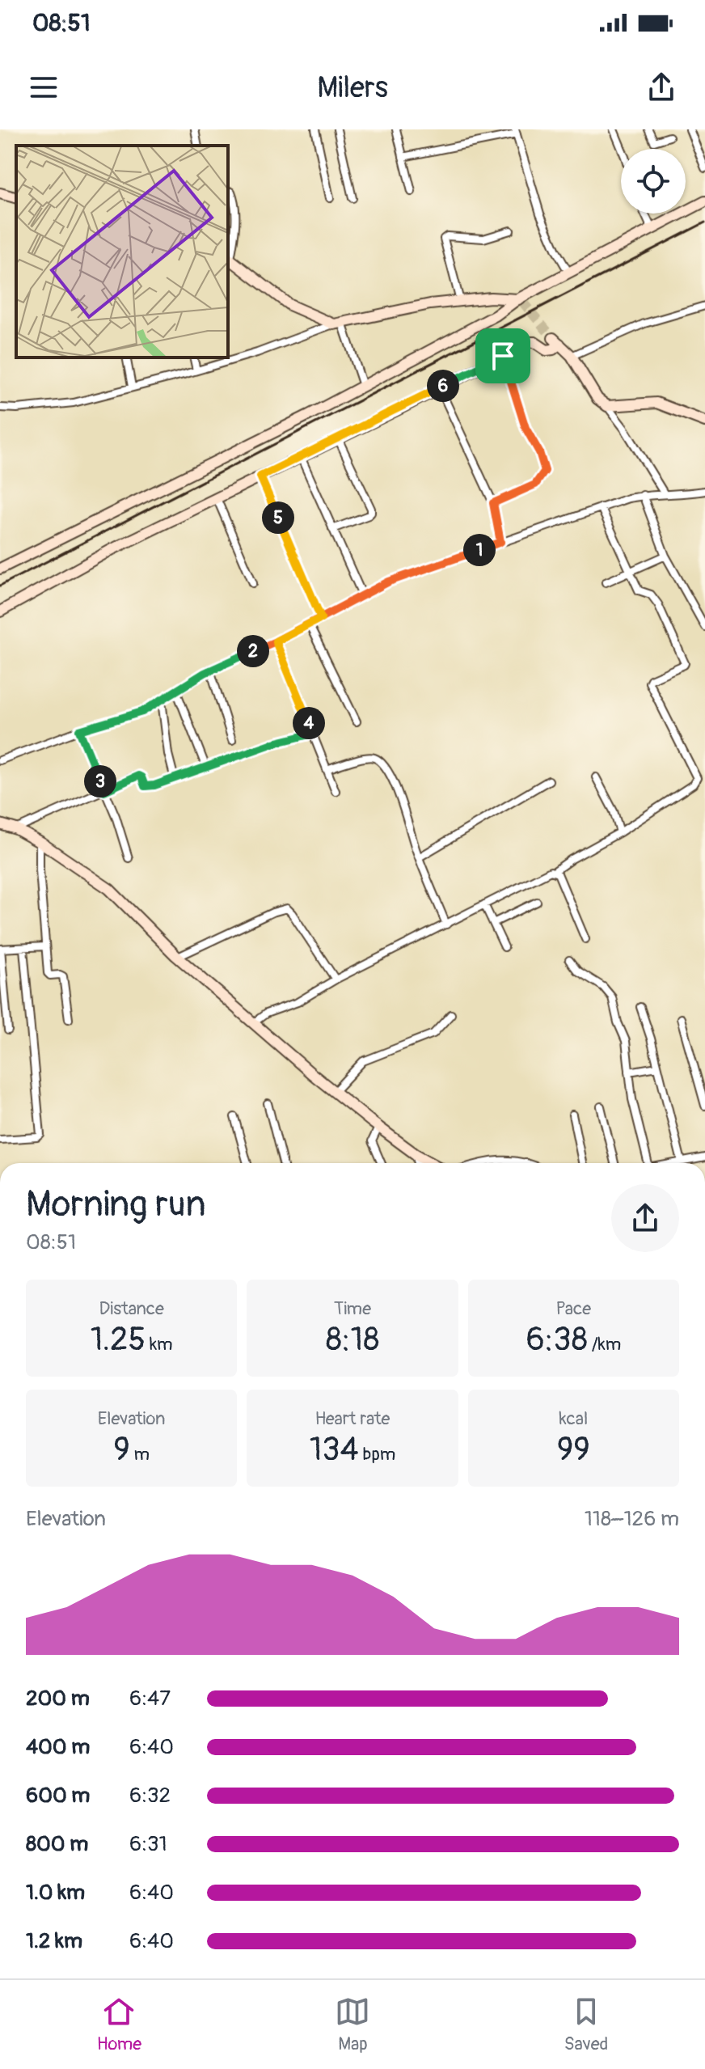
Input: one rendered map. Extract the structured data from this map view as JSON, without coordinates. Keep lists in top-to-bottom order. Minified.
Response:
{"page":{"status":"08:51","header":"Milers","pins":["6","5","1","2","4","3"],"heading":["Morning run","08:51"],"stats":[["Distance","1.25 km"],["Time","8:18"],["Pace","6:38 /km"],["Elevation","9 m"],["Heart rate","134 bpm"],["kcal","99"]],"chart":["Elevation","118–126 m"],"list":[{"name":"200 m","note":"6:47"},{"name":"400 m","note":"6:40"},{"name":"600 m","note":"6:32"},{"name":"800 m","note":"6:31"},{"name":"1.0 km","note":"6:40"},{"name":"1.2 km","note":"6:40"}],"tabs":["Home","Map","Saved"]}}
